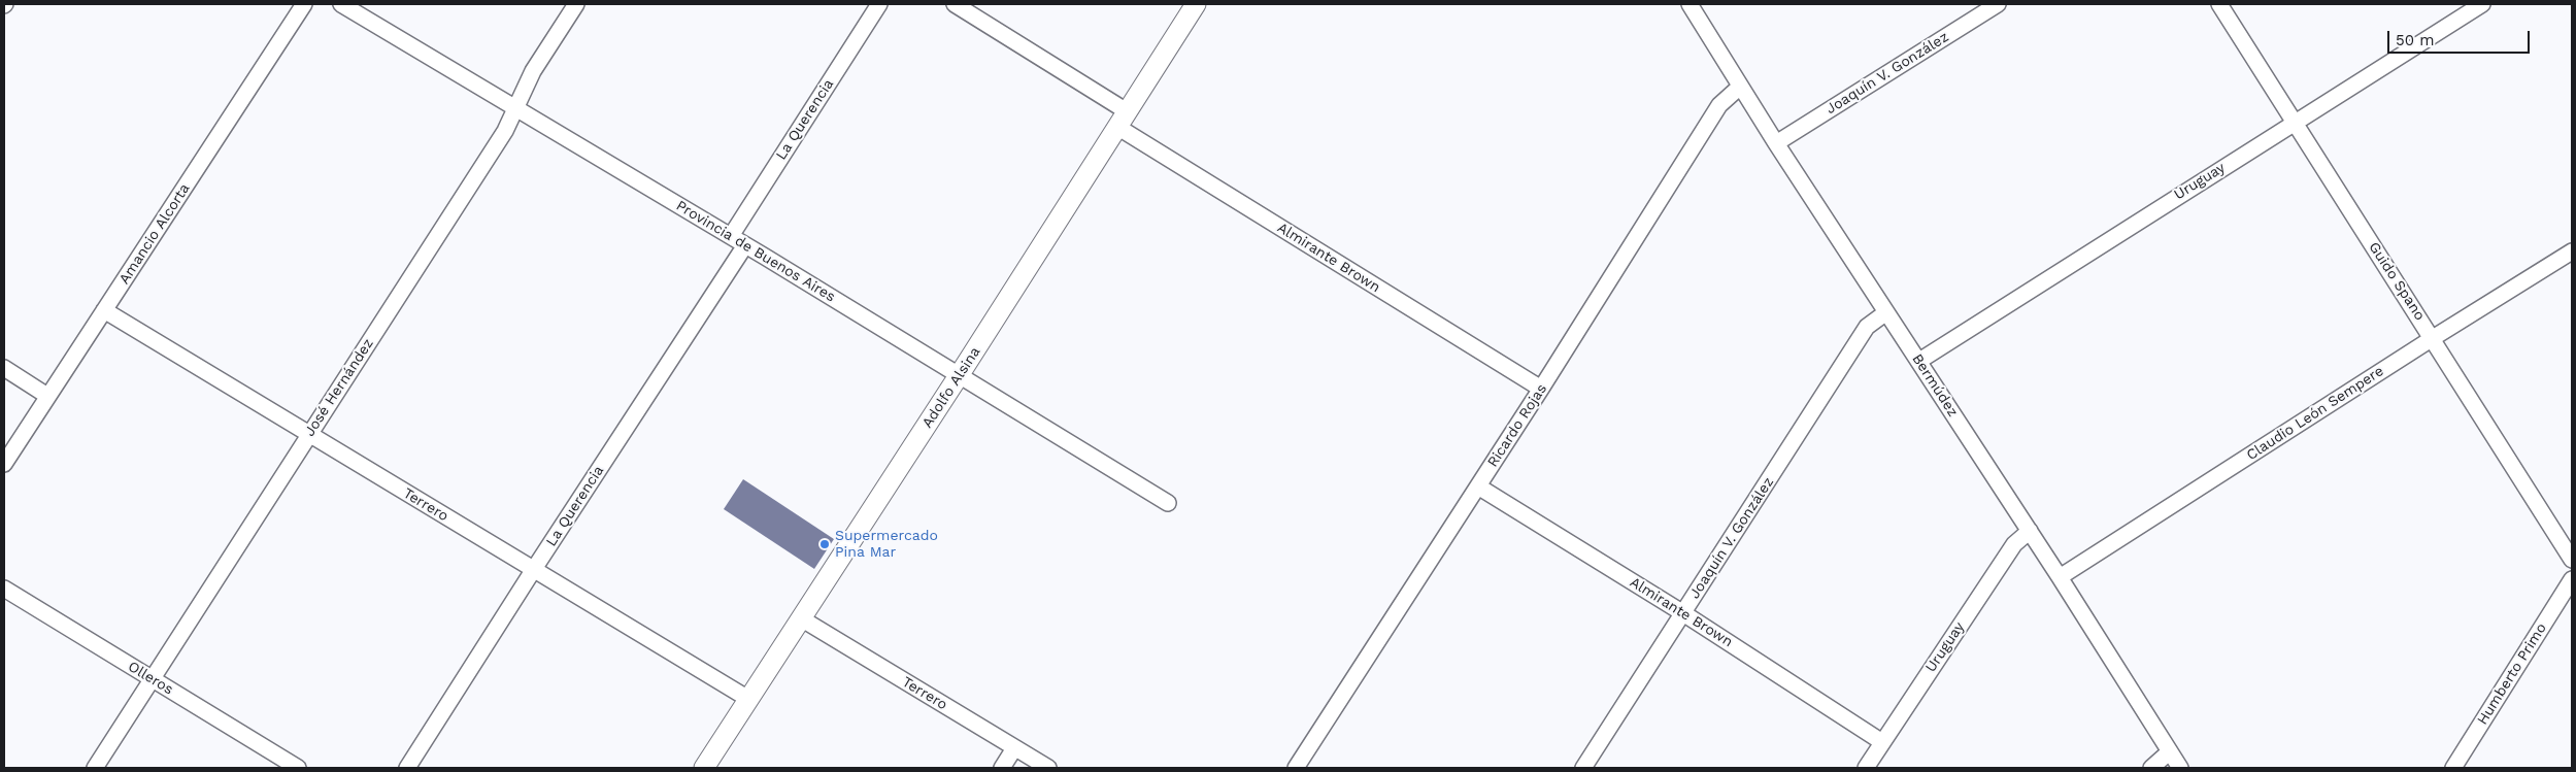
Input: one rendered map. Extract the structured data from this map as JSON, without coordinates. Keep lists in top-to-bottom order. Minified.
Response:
{"streets":{"street":["Joaquín V. González","La Querencia","Uruguay","Amancio Alcorta","Provincia de Buenos Aires","Almirante Brown","Guido Spano","Bermúdez","José Hernández","Adolfo Alsina","Claudio León Sempere","Ricardo Rojas","Terrero","Humberto Primo","Olleros"]},"crossings":[["Joaquín V. González","Almirante Brown"],["Joaquín V. González","Bermúdez"],["La Querencia","Provincia de Buenos Aires"],["La Querencia","Terrero"],["Uruguay","Almirante Brown"],["Uruguay","Guido Spano"],["Uruguay","Bermúdez"],["Amancio Alcorta","Terrero"],["Provincia de Buenos Aires","José Hernández"],["Provincia de Buenos Aires","Adolfo Alsina"],["Almirante Brown","Adolfo Alsina"],["Almirante Brown","Ricardo Rojas"],["Guido Spano","Claudio León Sempere"],["Bermúdez","Claudio León Sempere"],["Bermúdez","Ricardo Rojas"],["José Hernández","Terrero"],["José Hernández","Olleros"],["Adolfo Alsina","Terrero"]],"places":["Supermercado Pina Mar"],"scale_bar":"50 m"}
